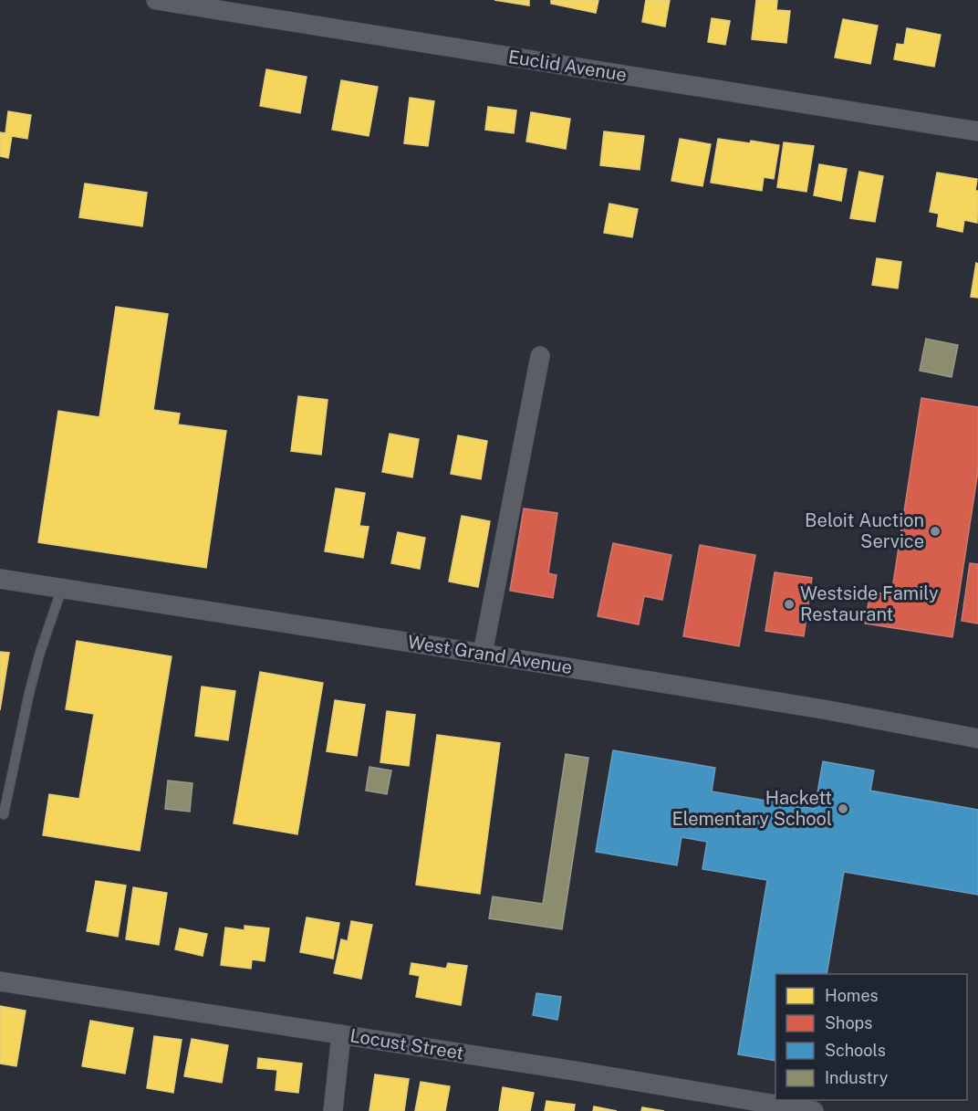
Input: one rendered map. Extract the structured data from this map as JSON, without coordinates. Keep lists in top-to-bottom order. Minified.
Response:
{"streets":{"street":["Euclid Avenue","West Grand Avenue","Locust Street"]},"places":["Beloit Auction Service","Westside Family Restaurant","Hackett Elementary School"],"legend":["Homes","Shops","Schools","Industry"]}
